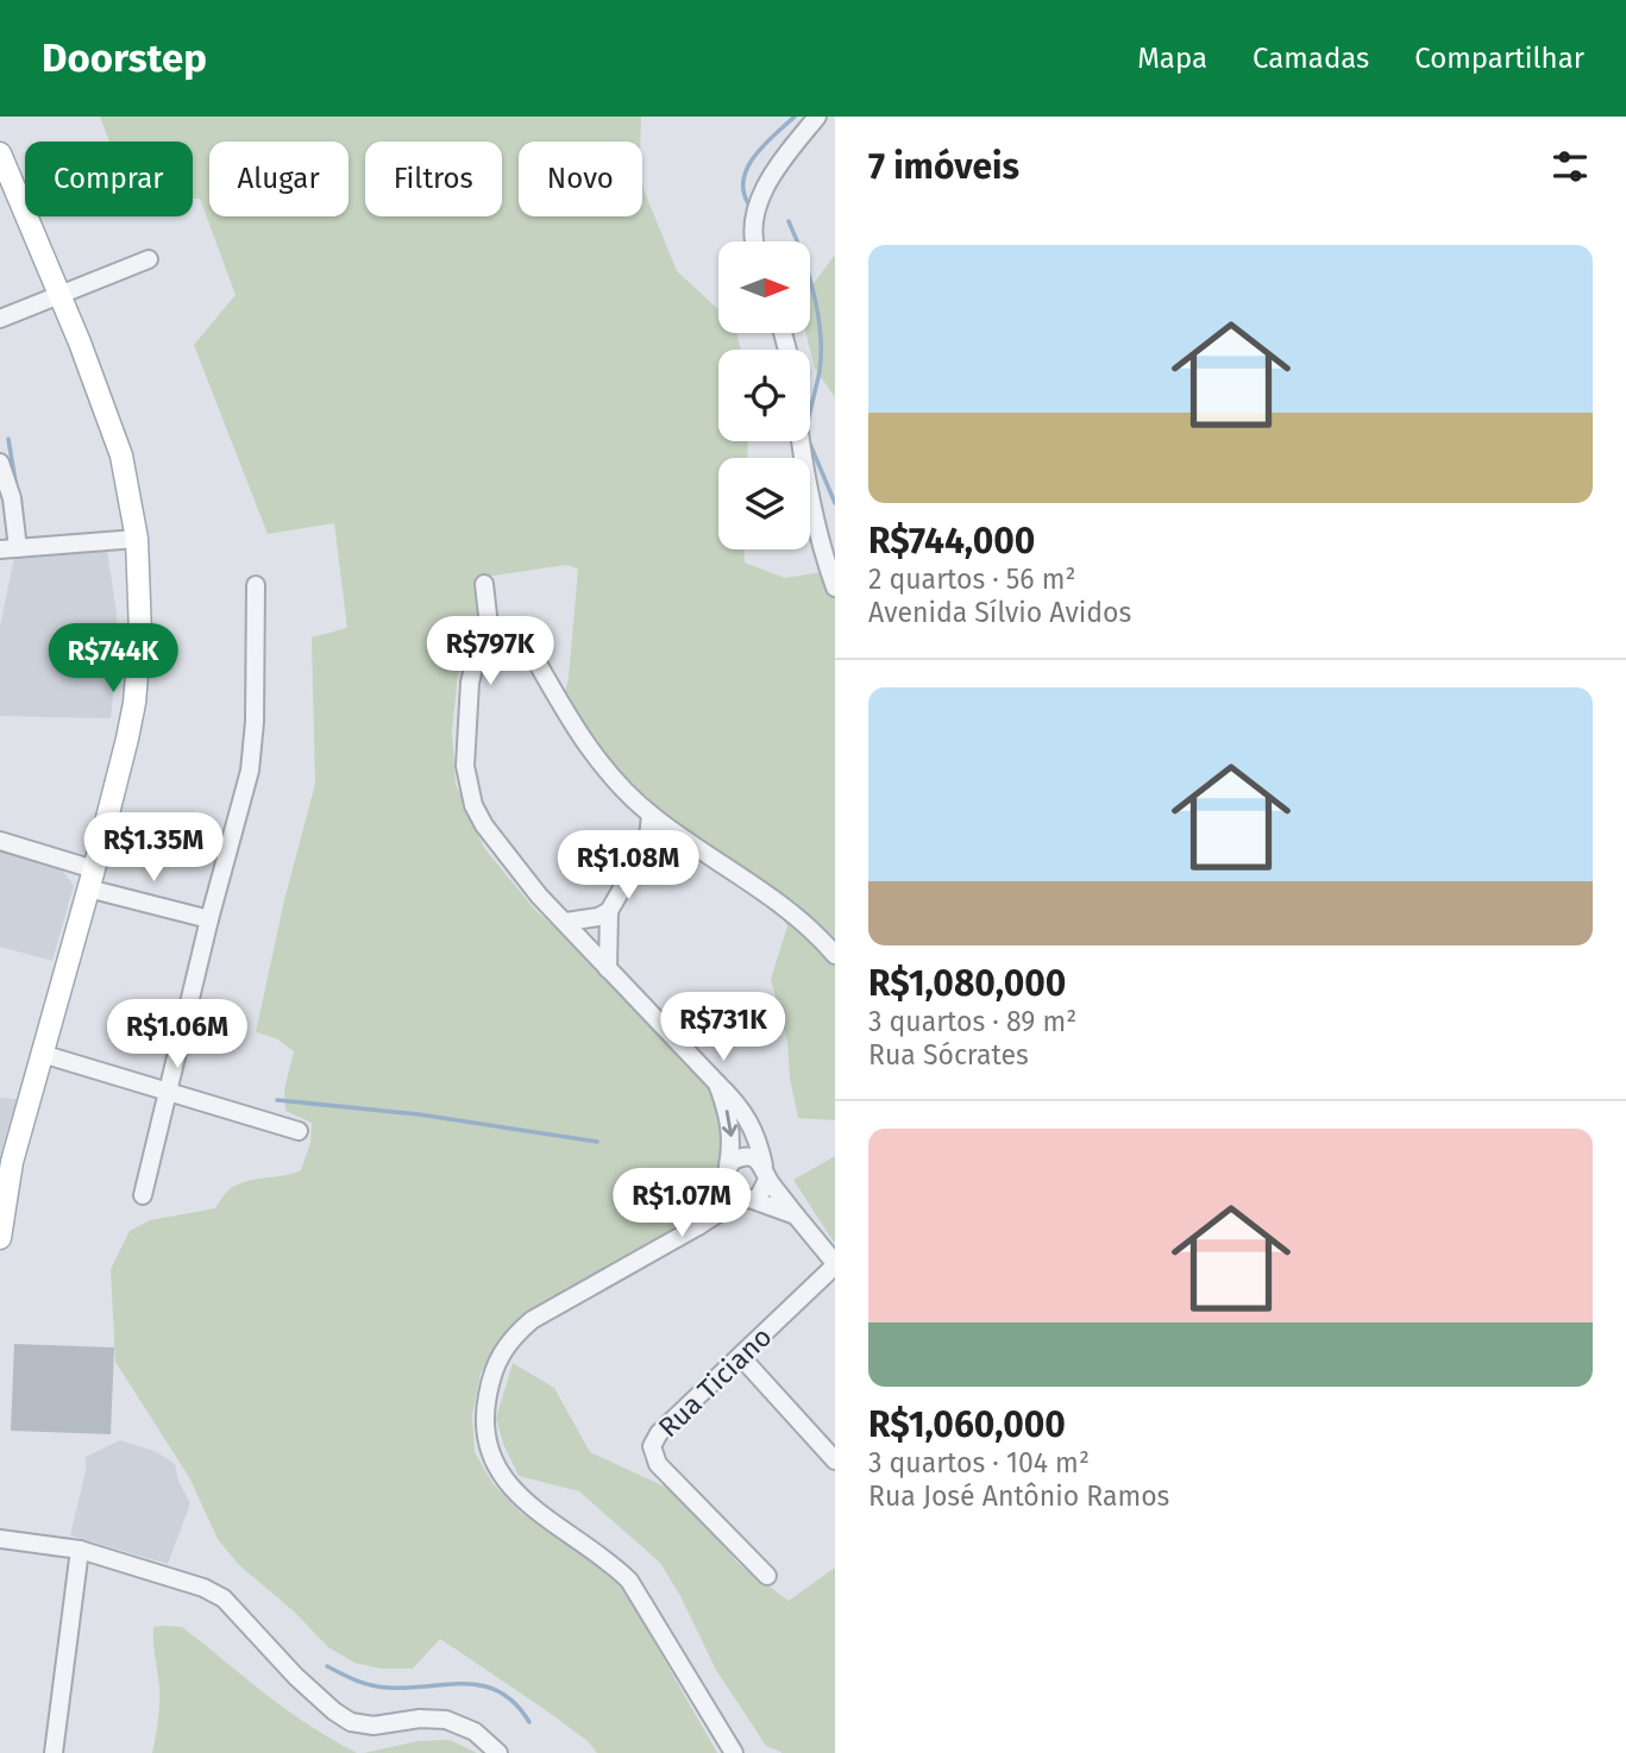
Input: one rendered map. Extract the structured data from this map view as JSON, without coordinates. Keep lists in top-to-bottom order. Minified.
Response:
{"streets":{"street":["Rua Ticiano"]},"north":"right","page":{"header":"Doorstep","nav":["Mapa","Camadas","Compartilhar"],"heading":"7 imóveis","chip":["Comprar","Alugar","Filtros","Novo"],"list":[{"name":"R$744,000","note":"2 quartos · 56 m² · Avenida Sílvio Avidos"},{"name":"R$1,080,000","note":"3 quartos · 89 m² · Rua Sócrates"},{"name":"R$1,060,000","note":"3 quartos · 104 m² · Rua José Antônio Ramos"}],"price":["R$797K","R$744K","R$1.35M","R$1.08M","R$731K","R$1.06M","R$1.07M"]}}
